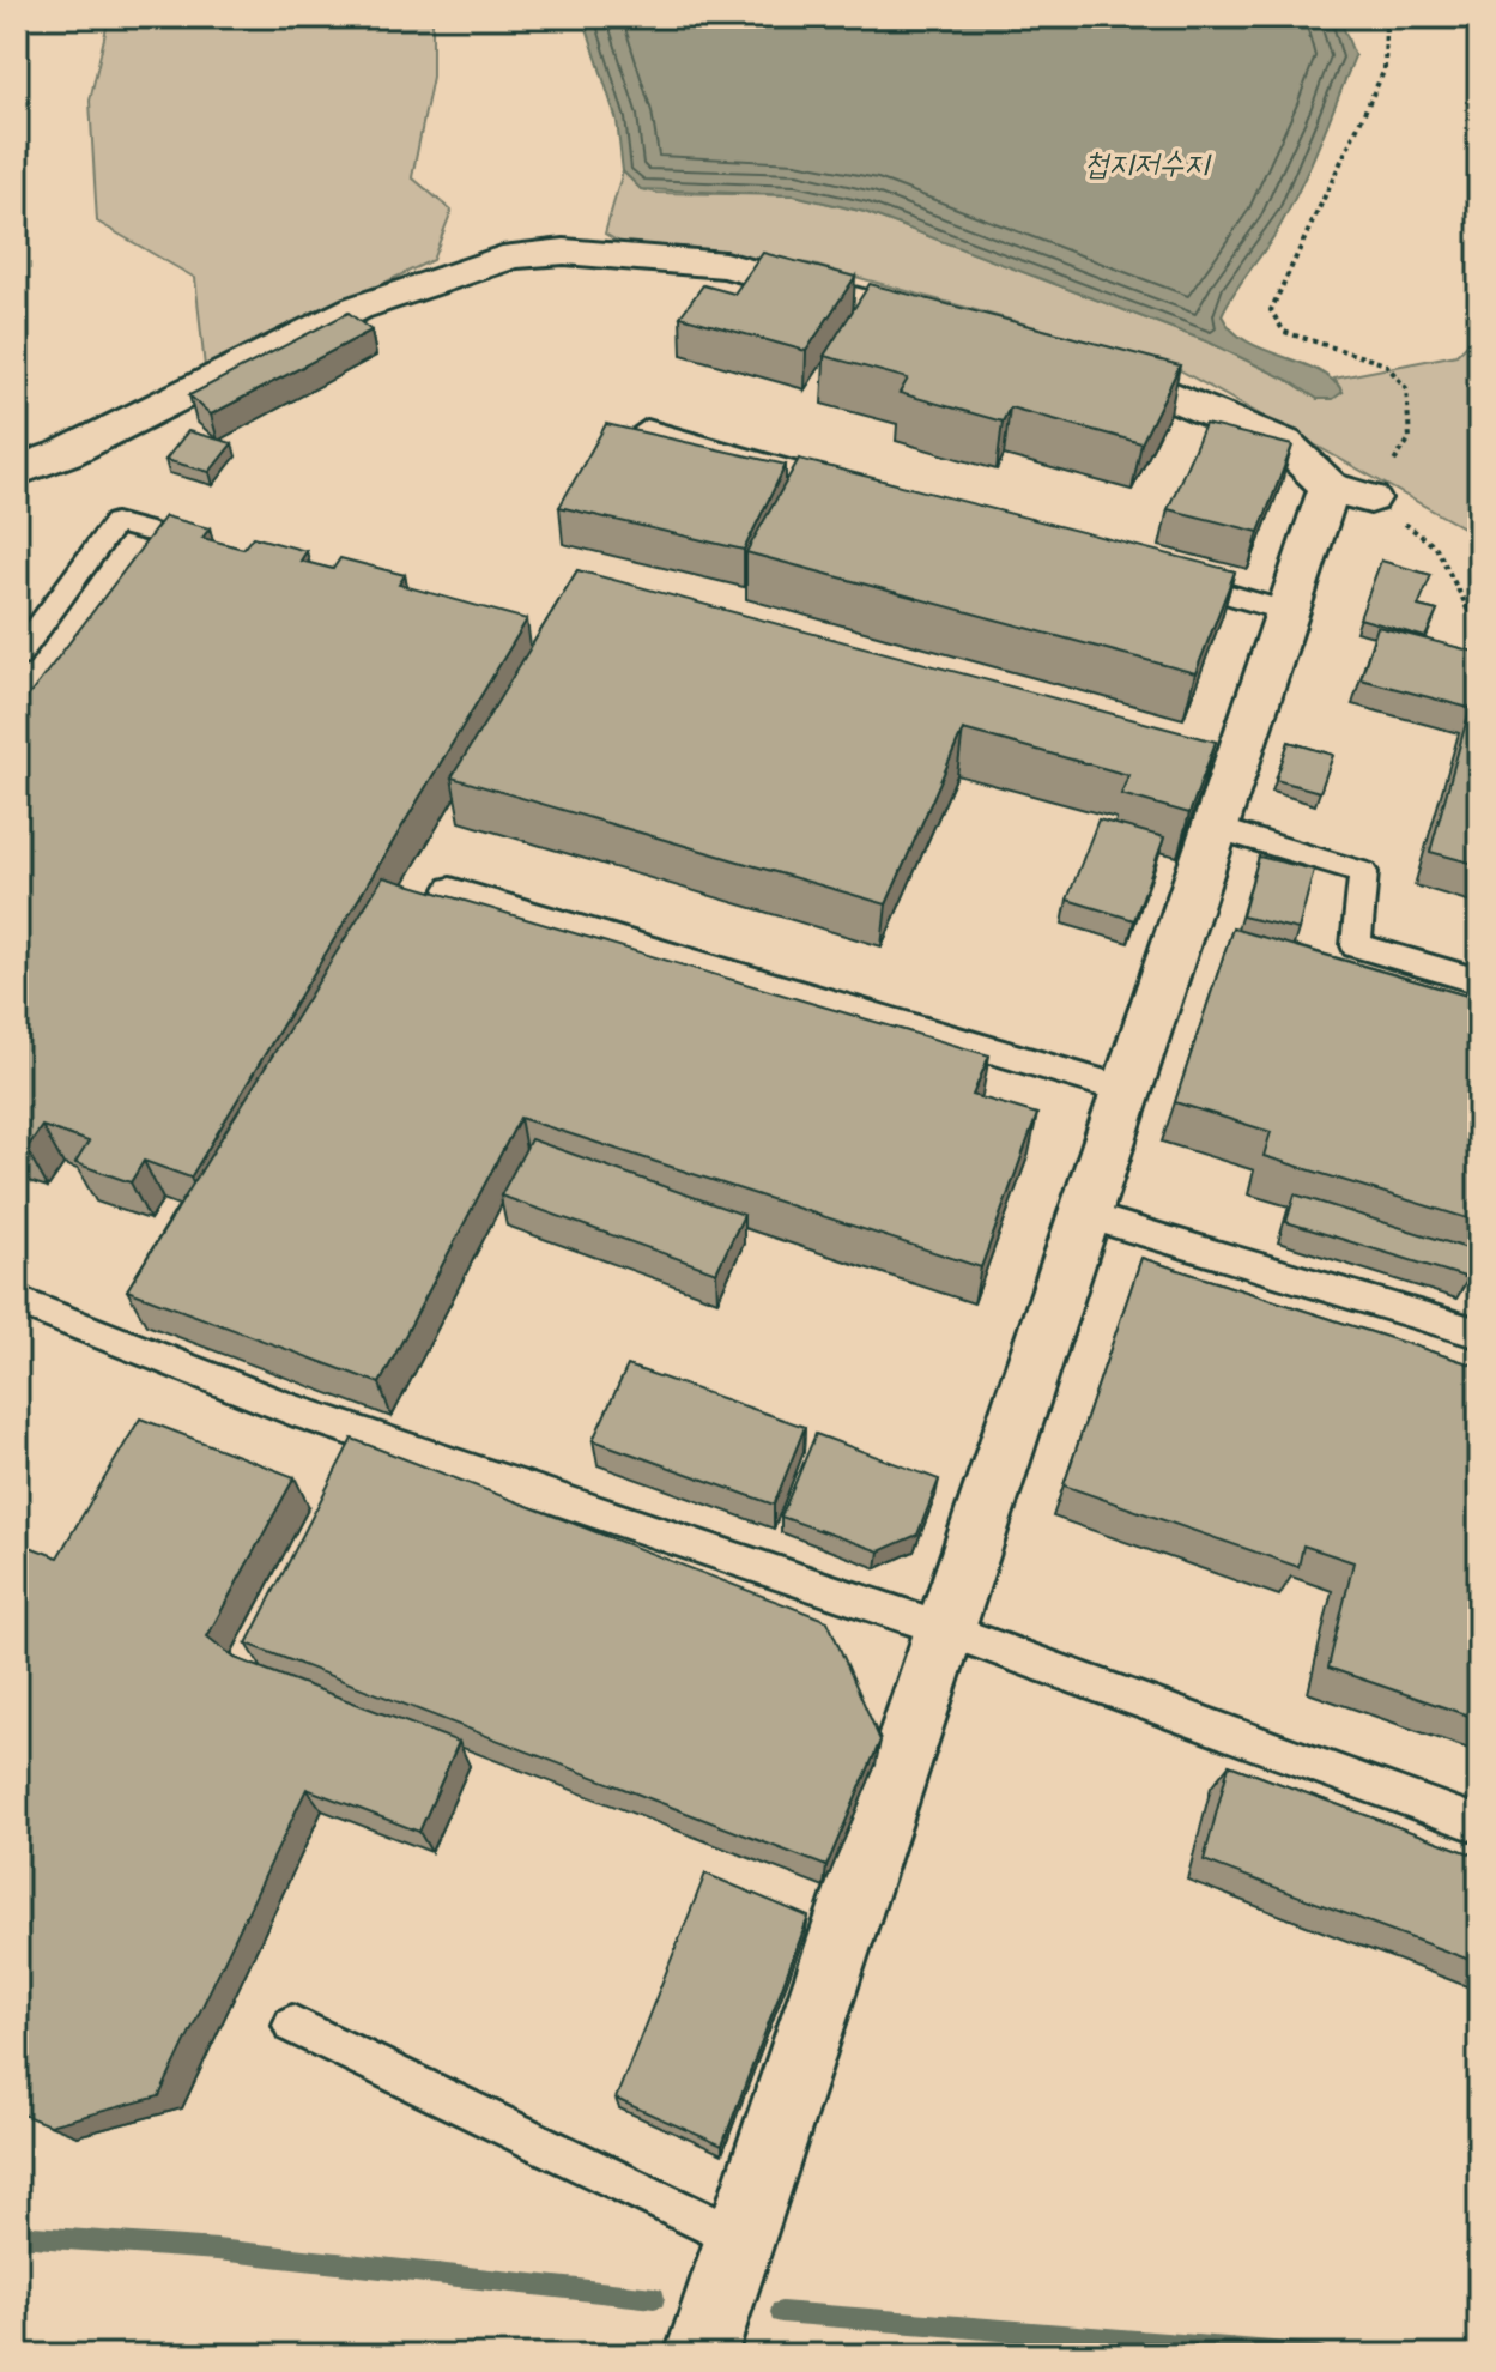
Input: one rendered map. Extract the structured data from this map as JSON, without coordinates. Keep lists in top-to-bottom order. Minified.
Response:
{"water":["첩지저수지"]}
